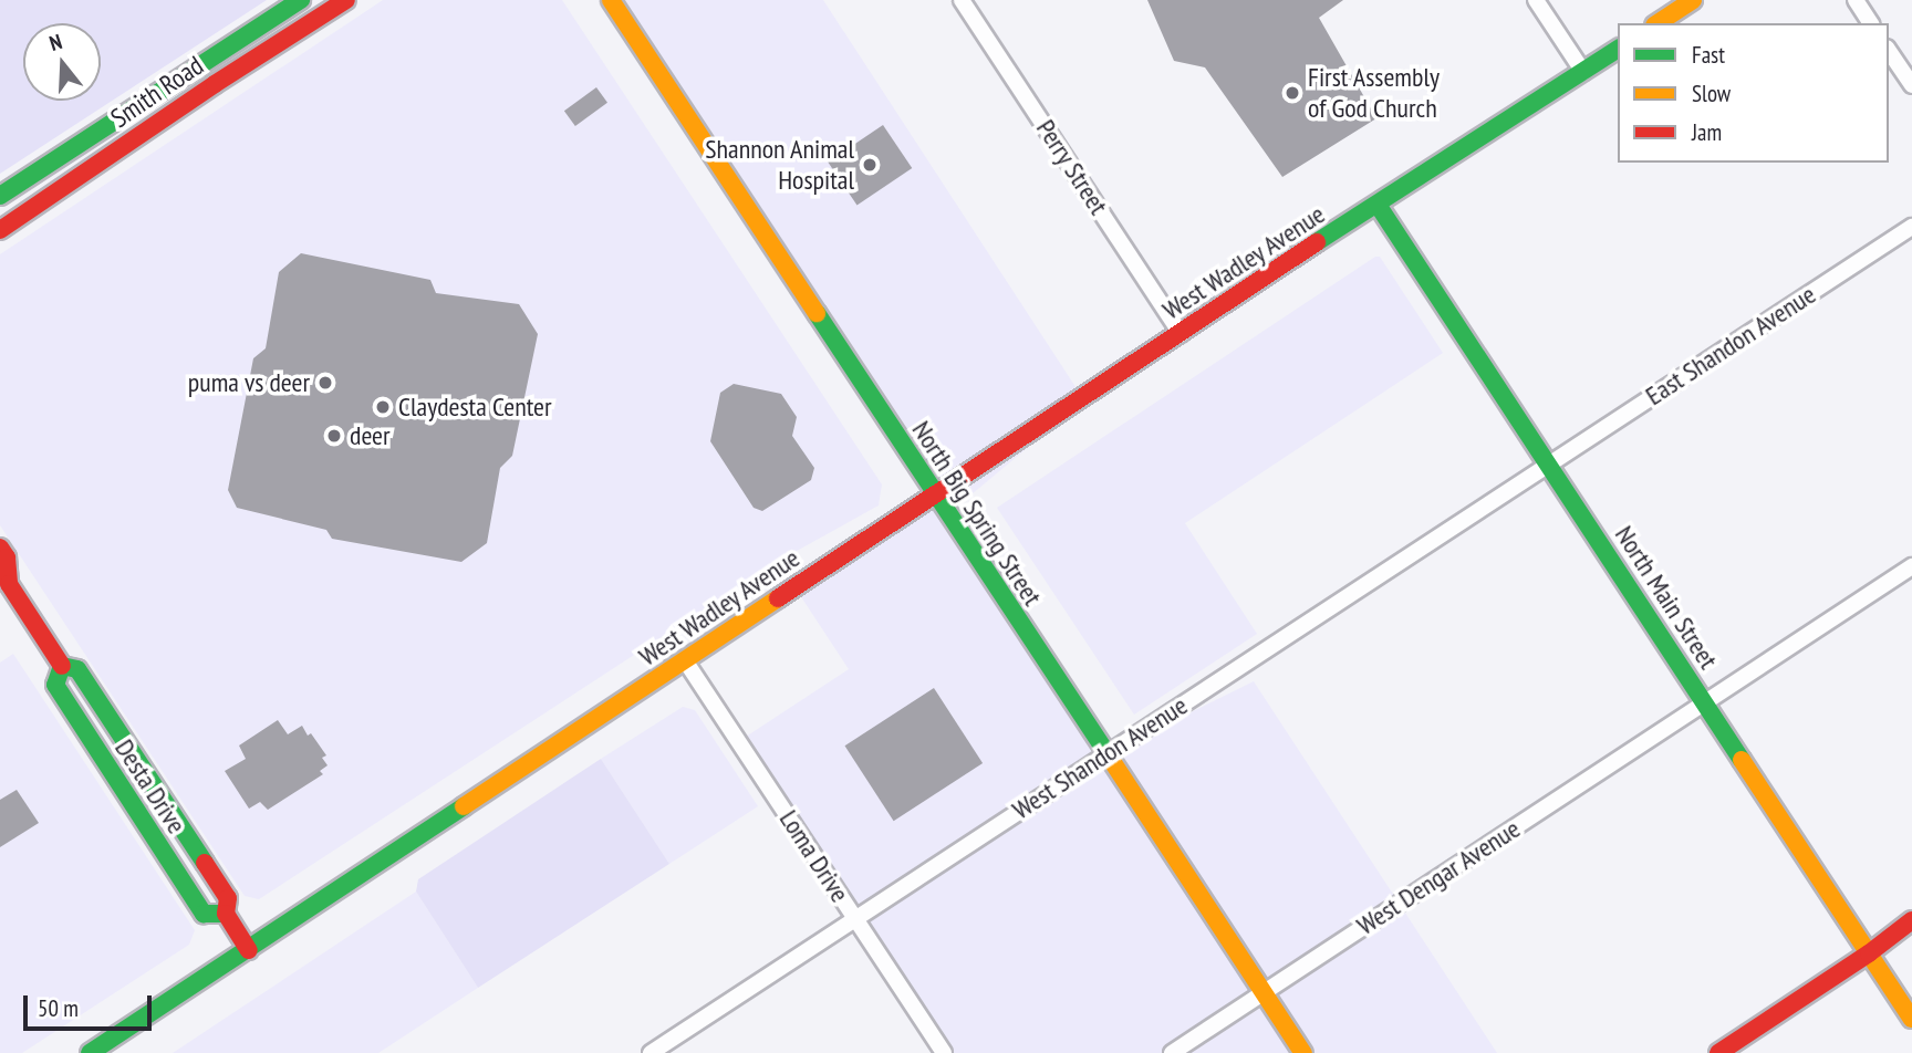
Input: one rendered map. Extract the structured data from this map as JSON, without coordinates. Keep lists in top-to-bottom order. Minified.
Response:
{"streets":{"main road":["Smith Road","West Wadley Avenue","North Big Spring Street","North Main Street","Desta Drive"],"street":["Perry Street","East Shandon Avenue","West Shandon Avenue","Loma Drive","West Dengar Avenue"]},"crossings":[["Perry Street","West Wadley Avenue"],["West Wadley Avenue","North Big Spring Street"],["West Wadley Avenue","North Main Street"],["West Wadley Avenue","Desta Drive"],["West Wadley Avenue","Loma Drive"],["East Shandon Avenue","North Main Street"],["East Shandon Avenue","West Shandon Avenue"],["North Big Spring Street","West Shandon Avenue"],["North Big Spring Street","West Dengar Avenue"],["North Main Street","West Shandon Avenue"],["North Main Street","West Dengar Avenue"],["West Shandon Avenue","Loma Drive"]],"places":["First Assembly of God Church","Shannon Animal Hospital","puma vs deer","Claydesta Center","deer"],"legend":["Fast","Slow","Jam"],"scale_bar":"50 m","north":"top"}
